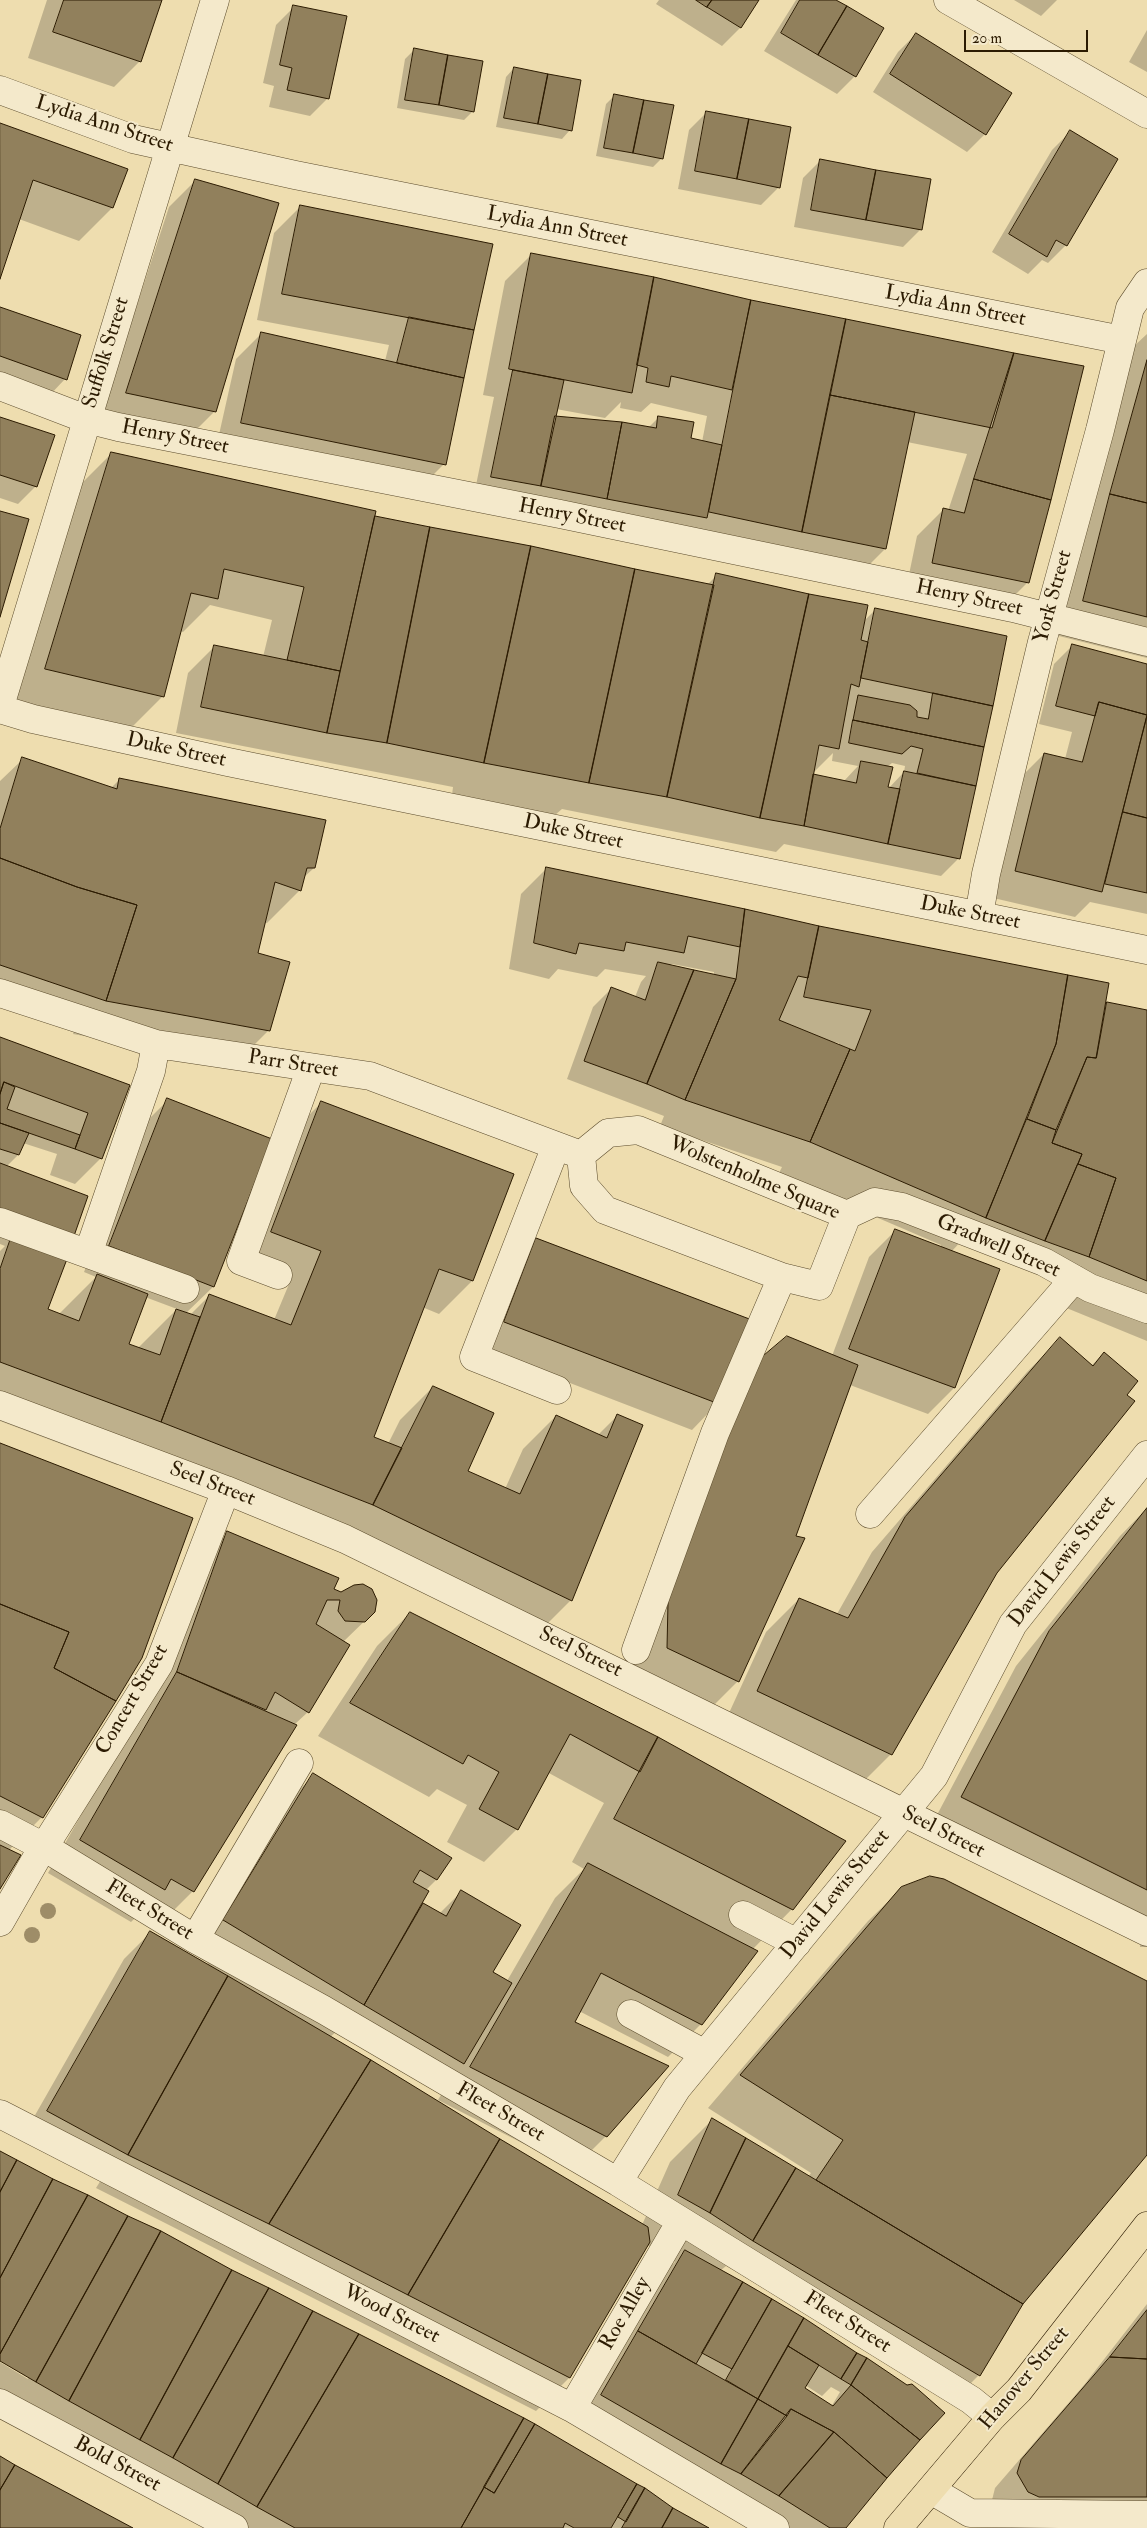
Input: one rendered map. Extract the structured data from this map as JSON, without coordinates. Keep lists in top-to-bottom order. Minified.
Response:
{"streets":{"main road":["Hanover Street"],"street":["Lydia Ann Street","Suffolk Street","Henry Street","York Street","Duke Street","Parr Street","Wolstenholme Square","Gradwell Street","Seel Street","David Lewis Street","Concert Street","Fleet Street","Roe Alley","Wood Street","Bold Street"]},"crossings":[["Lydia Ann Street","Suffolk Street"],["Lydia Ann Street","York Street"],["Suffolk Street","Henry Street"],["Suffolk Street","Duke Street"],["Henry Street","York Street"],["York Street","Duke Street"],["Parr Street","Wolstenholme Square"],["Wolstenholme Square","Gradwell Street"],["Seel Street","David Lewis Street"],["Seel Street","Concert Street"],["David Lewis Street","Fleet Street"],["Concert Street","Fleet Street"],["Fleet Street","Roe Alley"],["Fleet Street","Hanover Street"],["Roe Alley","Wood Street"]],"scale_bar":"20 m"}
